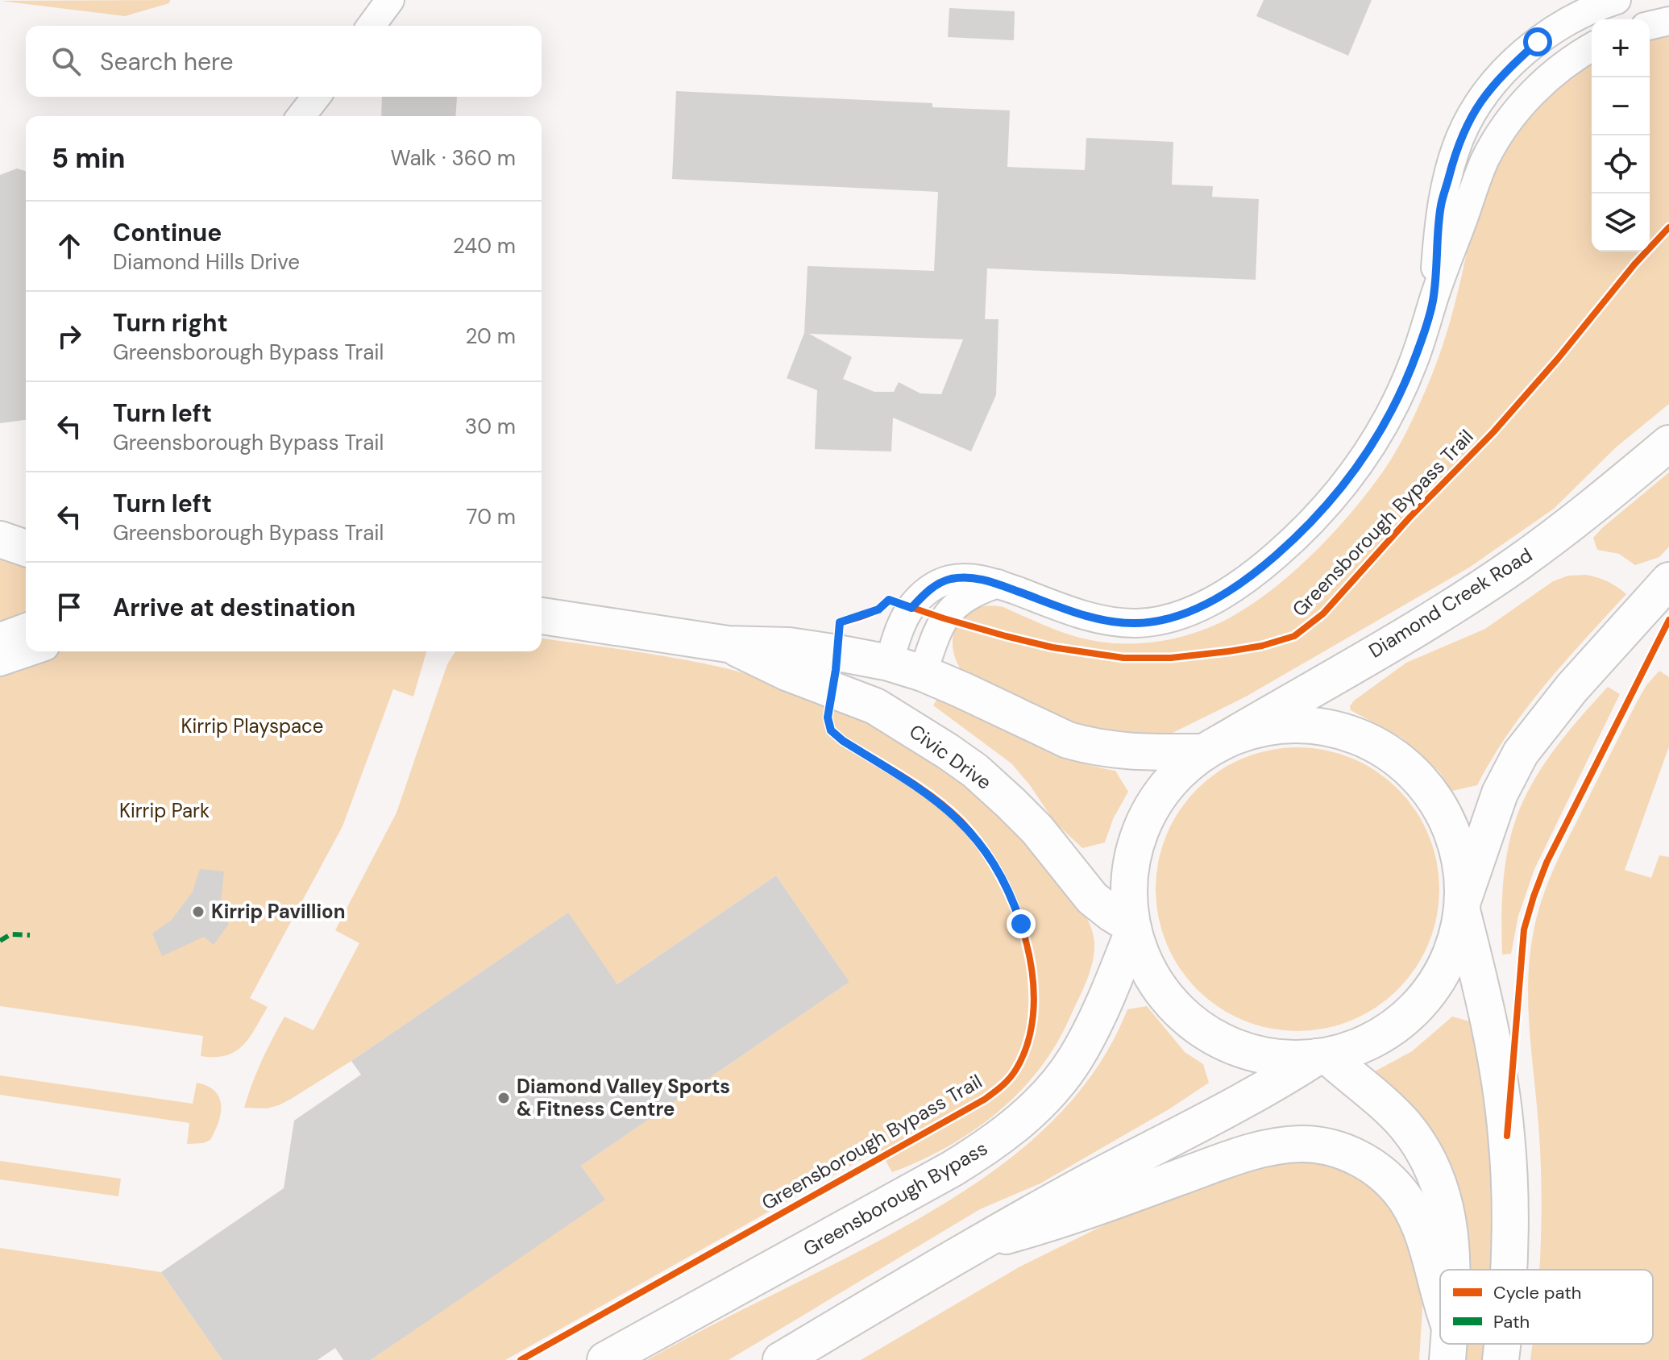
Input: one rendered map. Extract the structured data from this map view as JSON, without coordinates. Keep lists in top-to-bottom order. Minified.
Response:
{"streets":{"main road":["Diamond Creek Road","Civic Drive","Greensborough Bypass"],"cycle path":["Greensborough Bypass Trail"]},"crossings":[["Diamond Creek Road","Civic Drive"],["Civic Drive","Greensborough Bypass"]],"parks":["Kirrip Playspace","Kirrip Park"],"places":["Kirrip Pavillion","Diamond Valley Sports & Fitness Centre"],"legend":["Cycle path","Path"],"page":{"map_buttons":["+","−"],"search":"Search here","heading":["5 min","Walk · 360 m"],"list":[["Continue","Diamond Hills Drive","240 m"],["Turn right","Greensborough Bypass Trail","20 m"],["Turn left","Greensborough Bypass Trail","30 m"],["Turn left","Greensborough Bypass Trail","70 m"],"Arrive at destination"]}}
